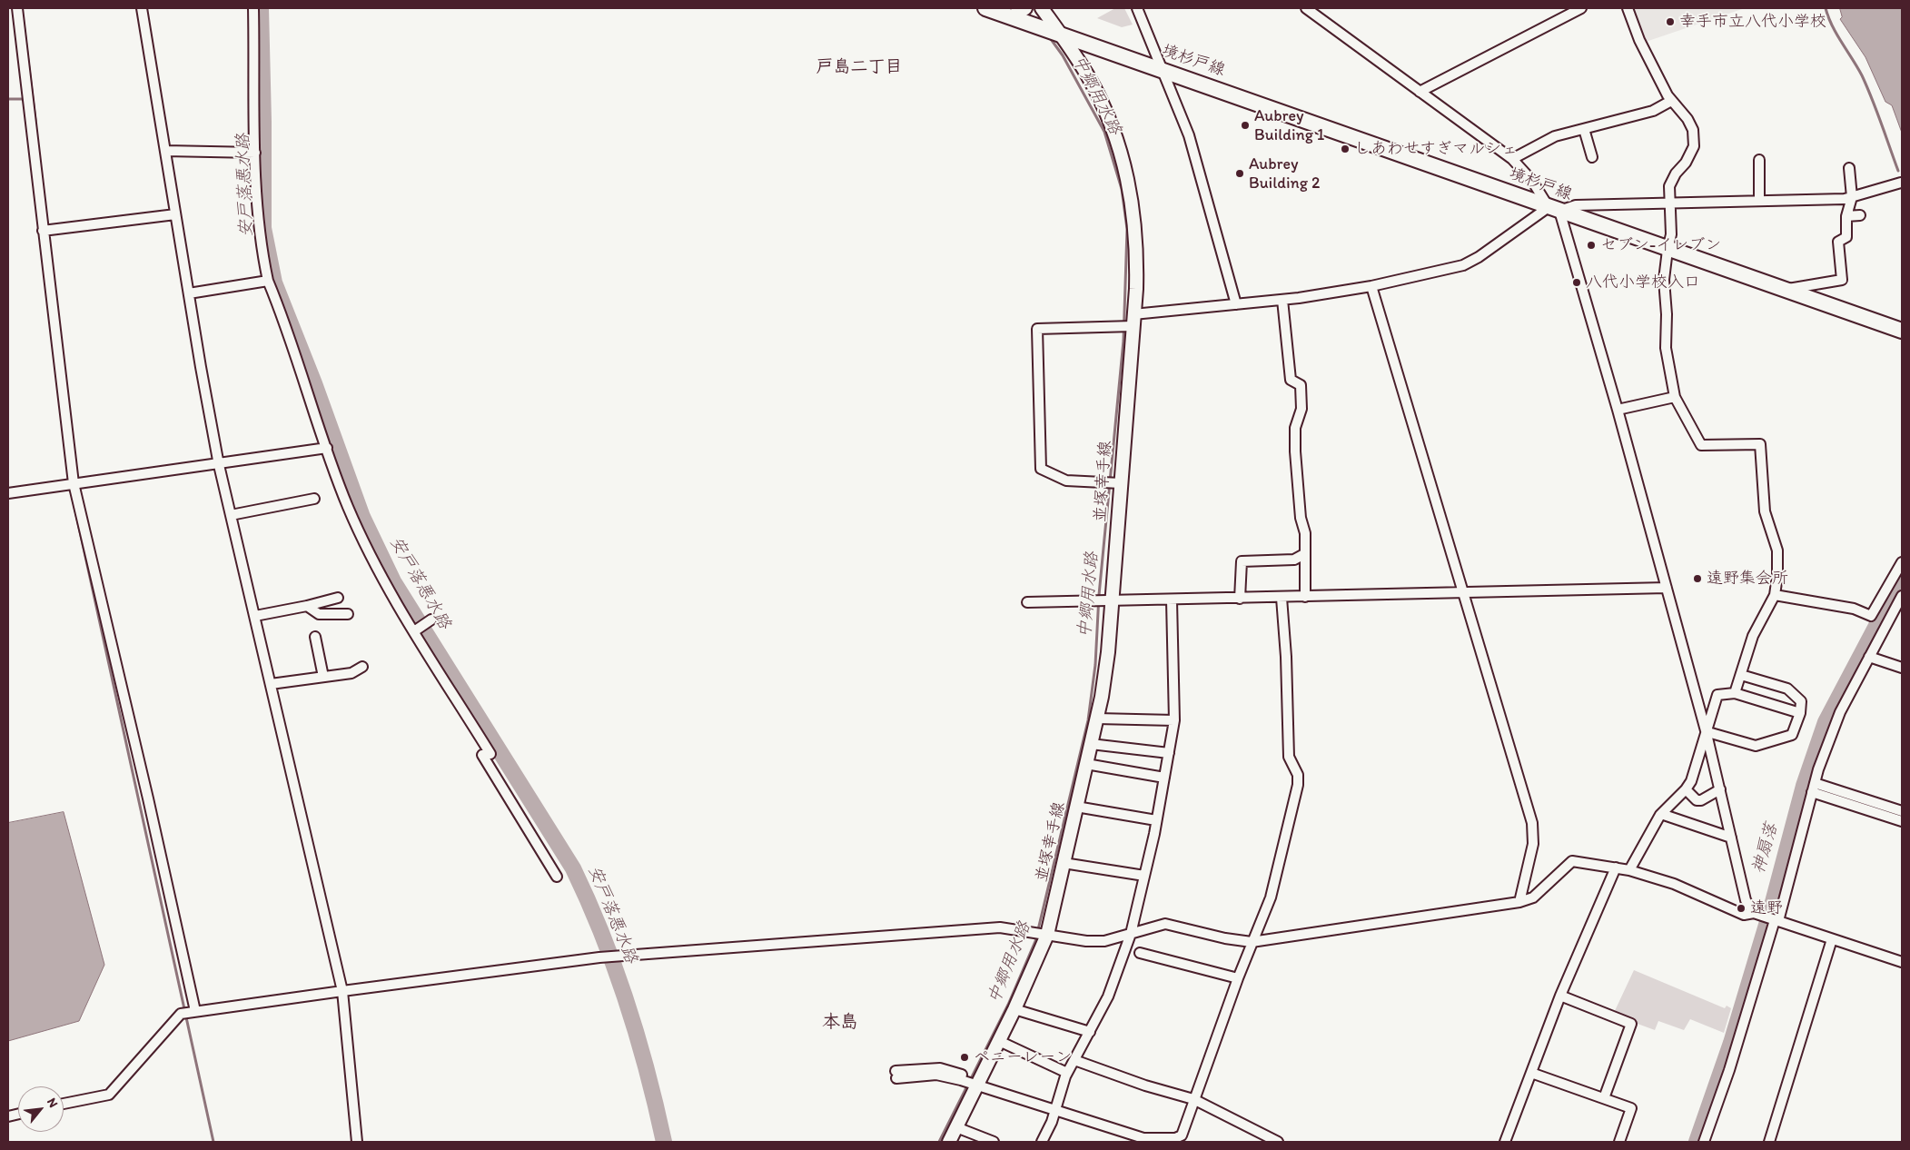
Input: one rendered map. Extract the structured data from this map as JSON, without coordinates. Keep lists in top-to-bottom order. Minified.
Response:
{"streets":{"main road":["境杉戸線","並塚幸手線"]},"crossings":[["境杉戸線","並塚幸手線"]],"districts":["戸島二丁目","本島"],"water":["中郷用水路","安戸落悪水路","神扇落"],"places":["幸手市立八代小学校","Aubrey Building 1","しあわせすぎマルシェ","Aubrey Building 2","セブン-イレブン","八代小学校入口","遠野集会所","遠野","ペニーレーン"],"north":"top right"}
